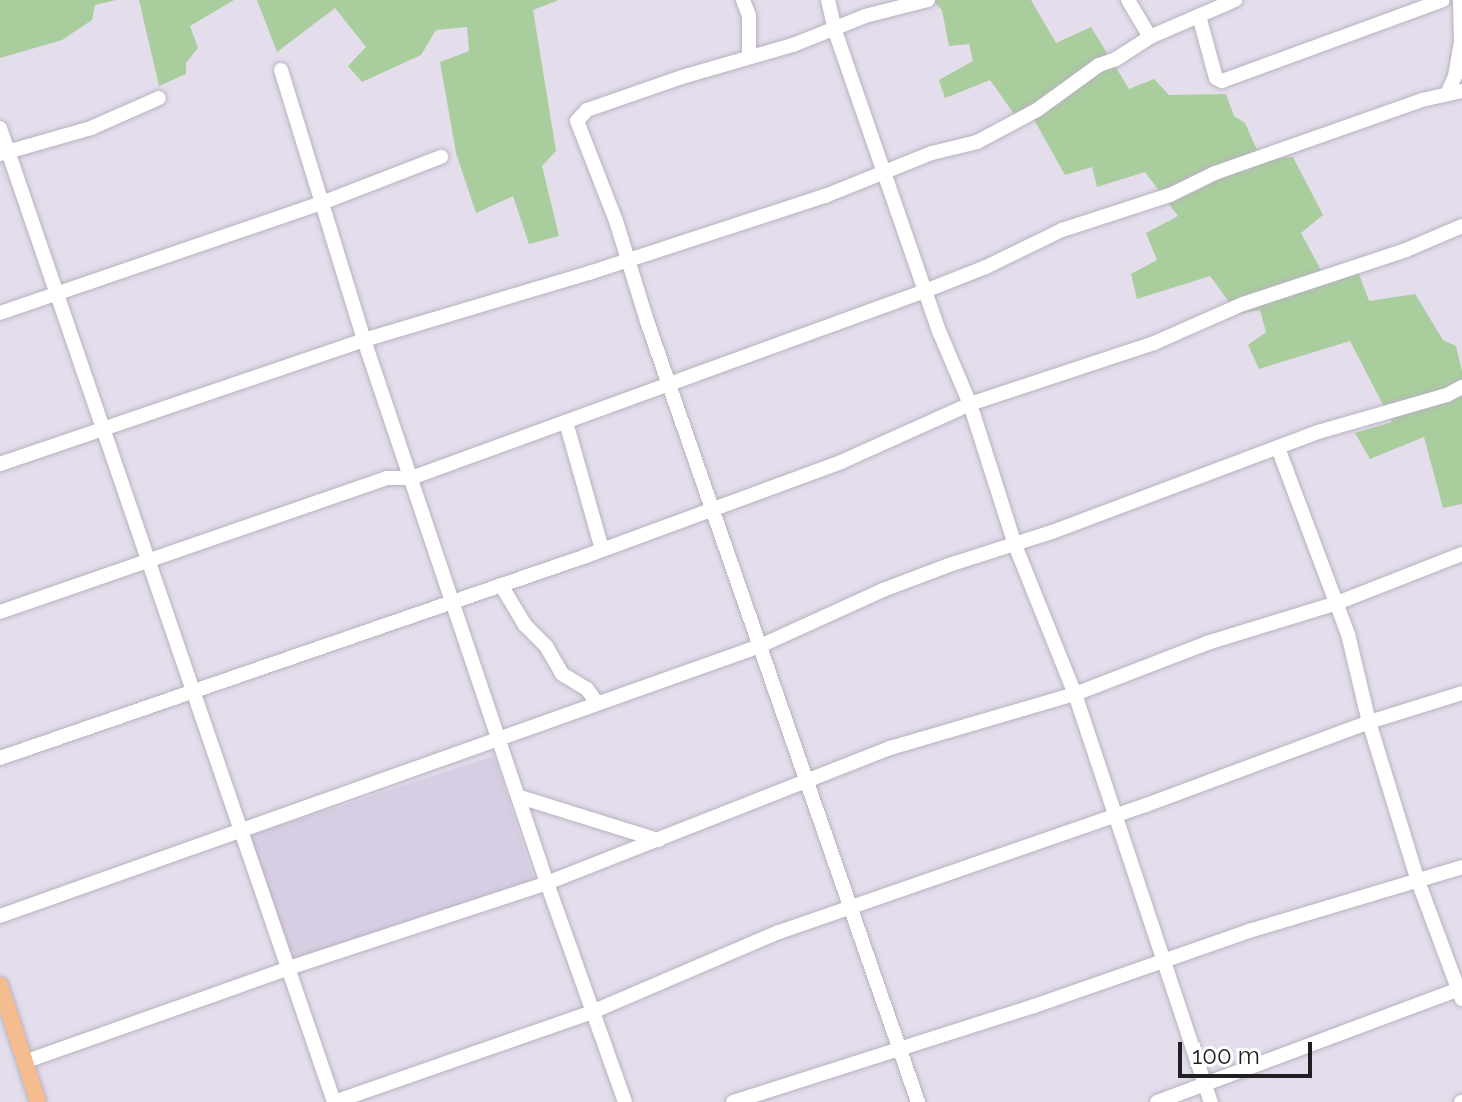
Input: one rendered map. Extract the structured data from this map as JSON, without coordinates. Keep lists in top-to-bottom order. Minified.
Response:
{"scale_bar":"100 m"}
